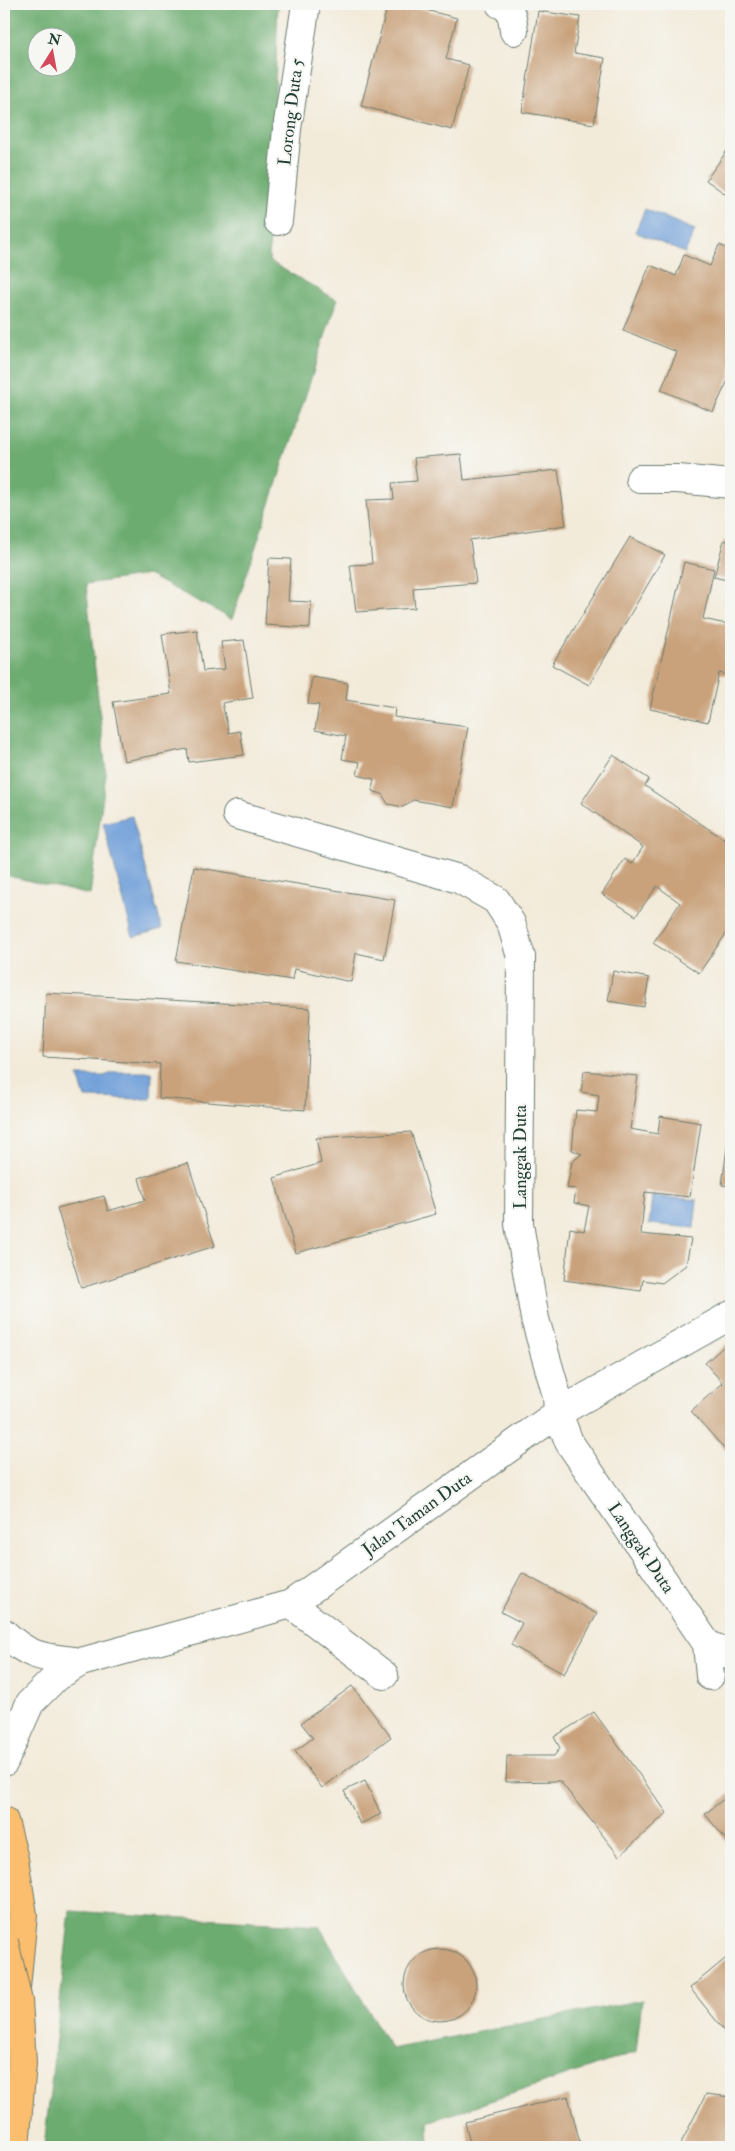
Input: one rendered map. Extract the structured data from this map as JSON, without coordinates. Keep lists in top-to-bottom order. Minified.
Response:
{"streets":{"street":["Lorong Duta 5","Langgak Duta","Jalan Taman Duta"]},"crossings":[["Langgak Duta","Jalan Taman Duta"]],"north":"top"}
